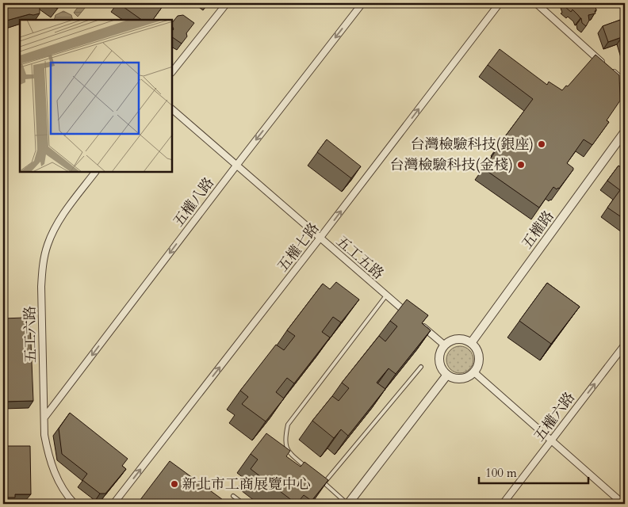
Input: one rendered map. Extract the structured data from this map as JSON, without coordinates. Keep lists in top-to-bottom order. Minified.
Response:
{"streets":{"street":["五權八路","五權路","五權七路","五工五路","五工六路","五權六路"]},"crossings":[["五權八路","五工五路"],["五權八路","五工六路"],["五權七路","五工五路"]],"one_way":["五權八路","五權七路","五權六路"],"places":["台灣檢驗科技(銀座)","台灣檢驗科技(金棧)","新北市工商展覽中心"],"scale_bar":"100 m"}
